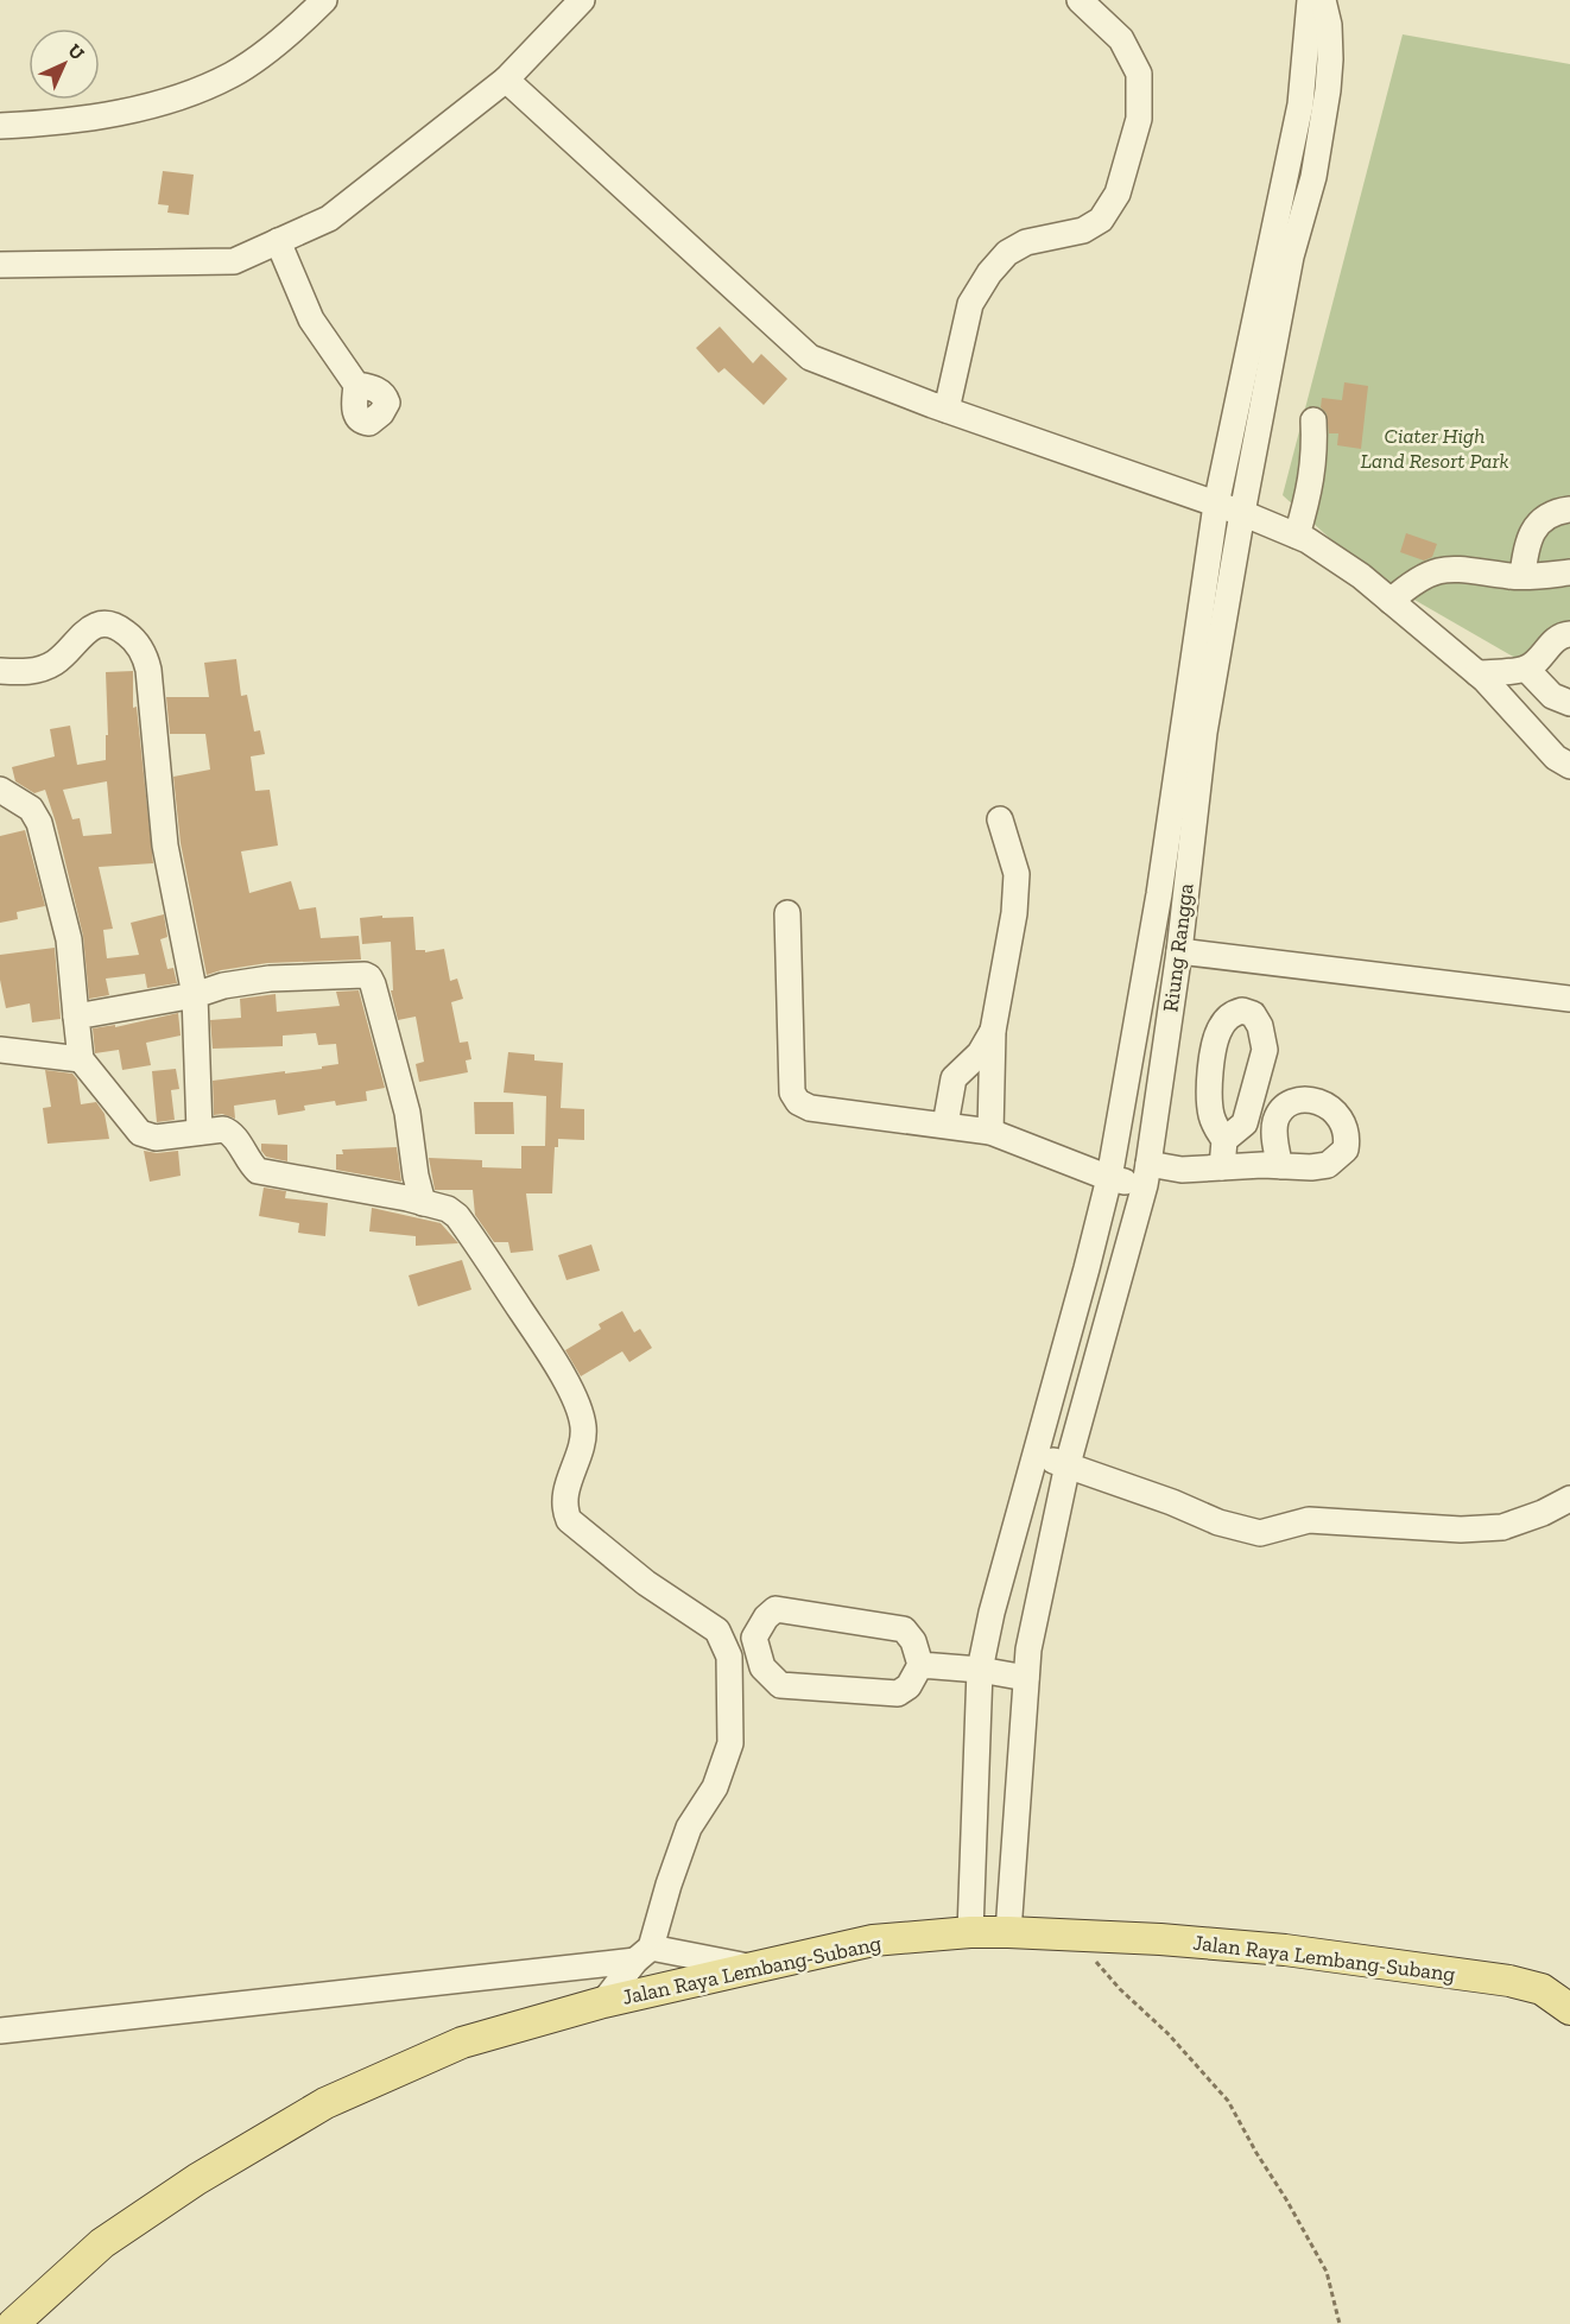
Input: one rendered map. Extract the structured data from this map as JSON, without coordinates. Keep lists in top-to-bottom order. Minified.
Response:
{"streets":{"main road":["Jalan Raya Lembang-Subang"],"street":["Riung Rangga"]},"crossings":[["Riung Rangga","Jalan Raya Lembang-Subang"]],"parks":["Ciater High Land Resort Park"],"north":"top right"}
